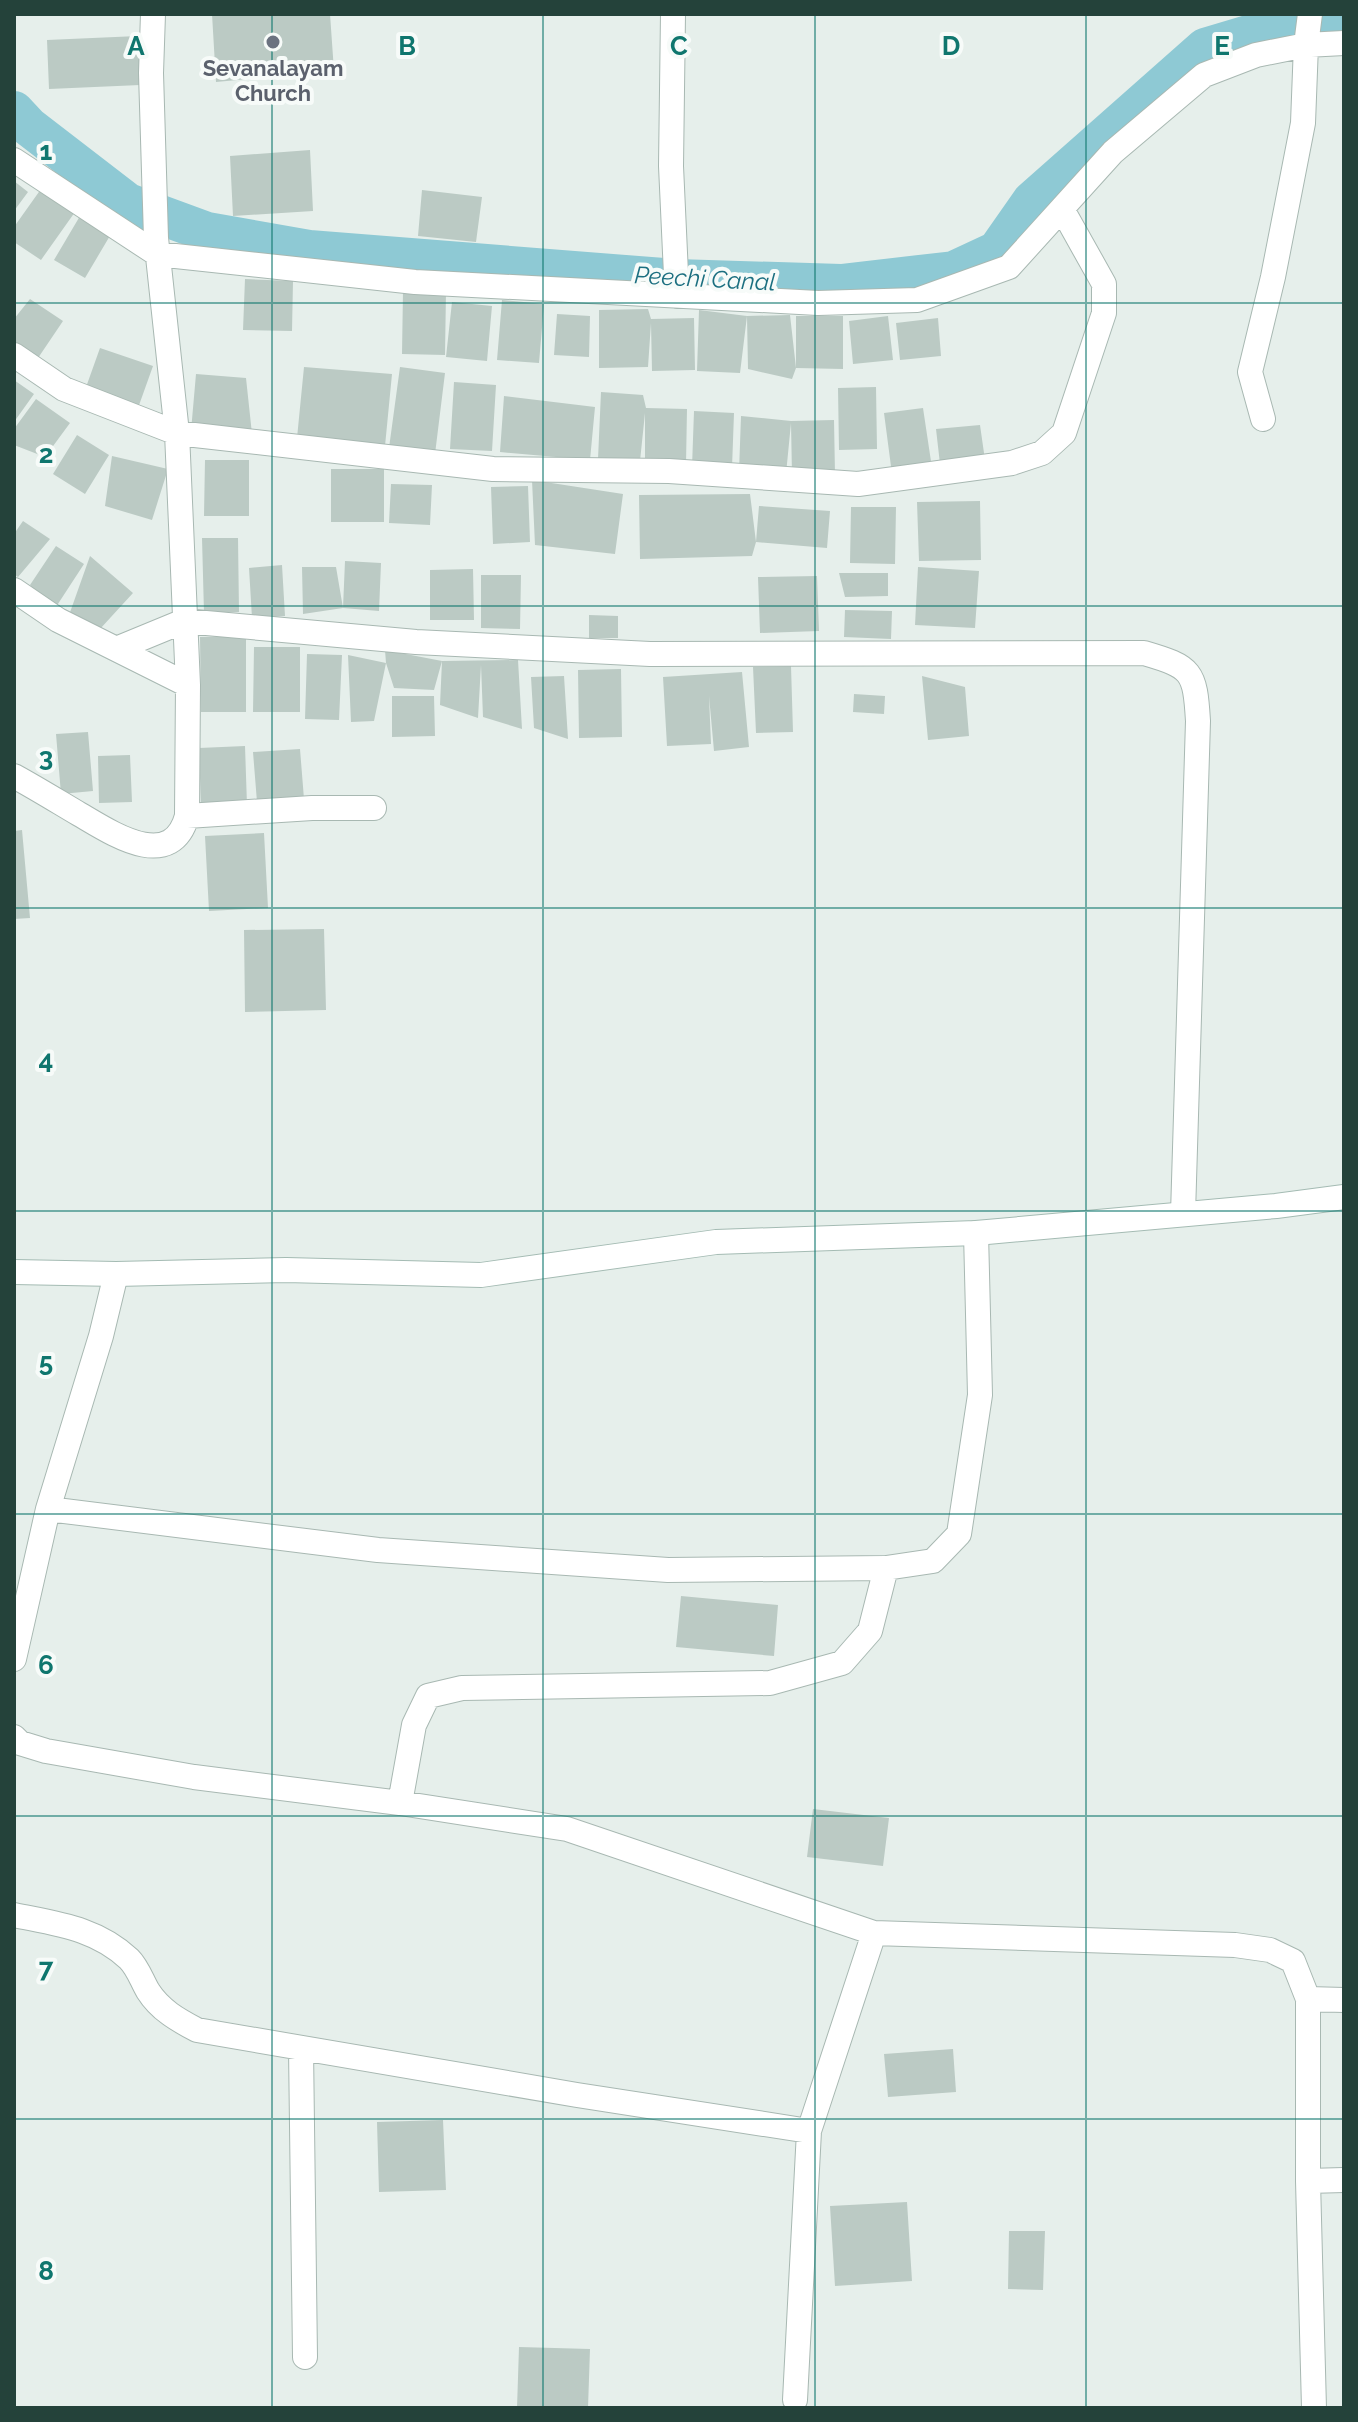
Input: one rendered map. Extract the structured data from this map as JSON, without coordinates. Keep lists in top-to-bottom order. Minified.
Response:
{"water":["Peechi Canal"],"places":["Sevanalayam Church"],"grid":{"columns":["A","B","C","D","E"],"rows":["1","2","3","4","5","6","7","8"]}}
